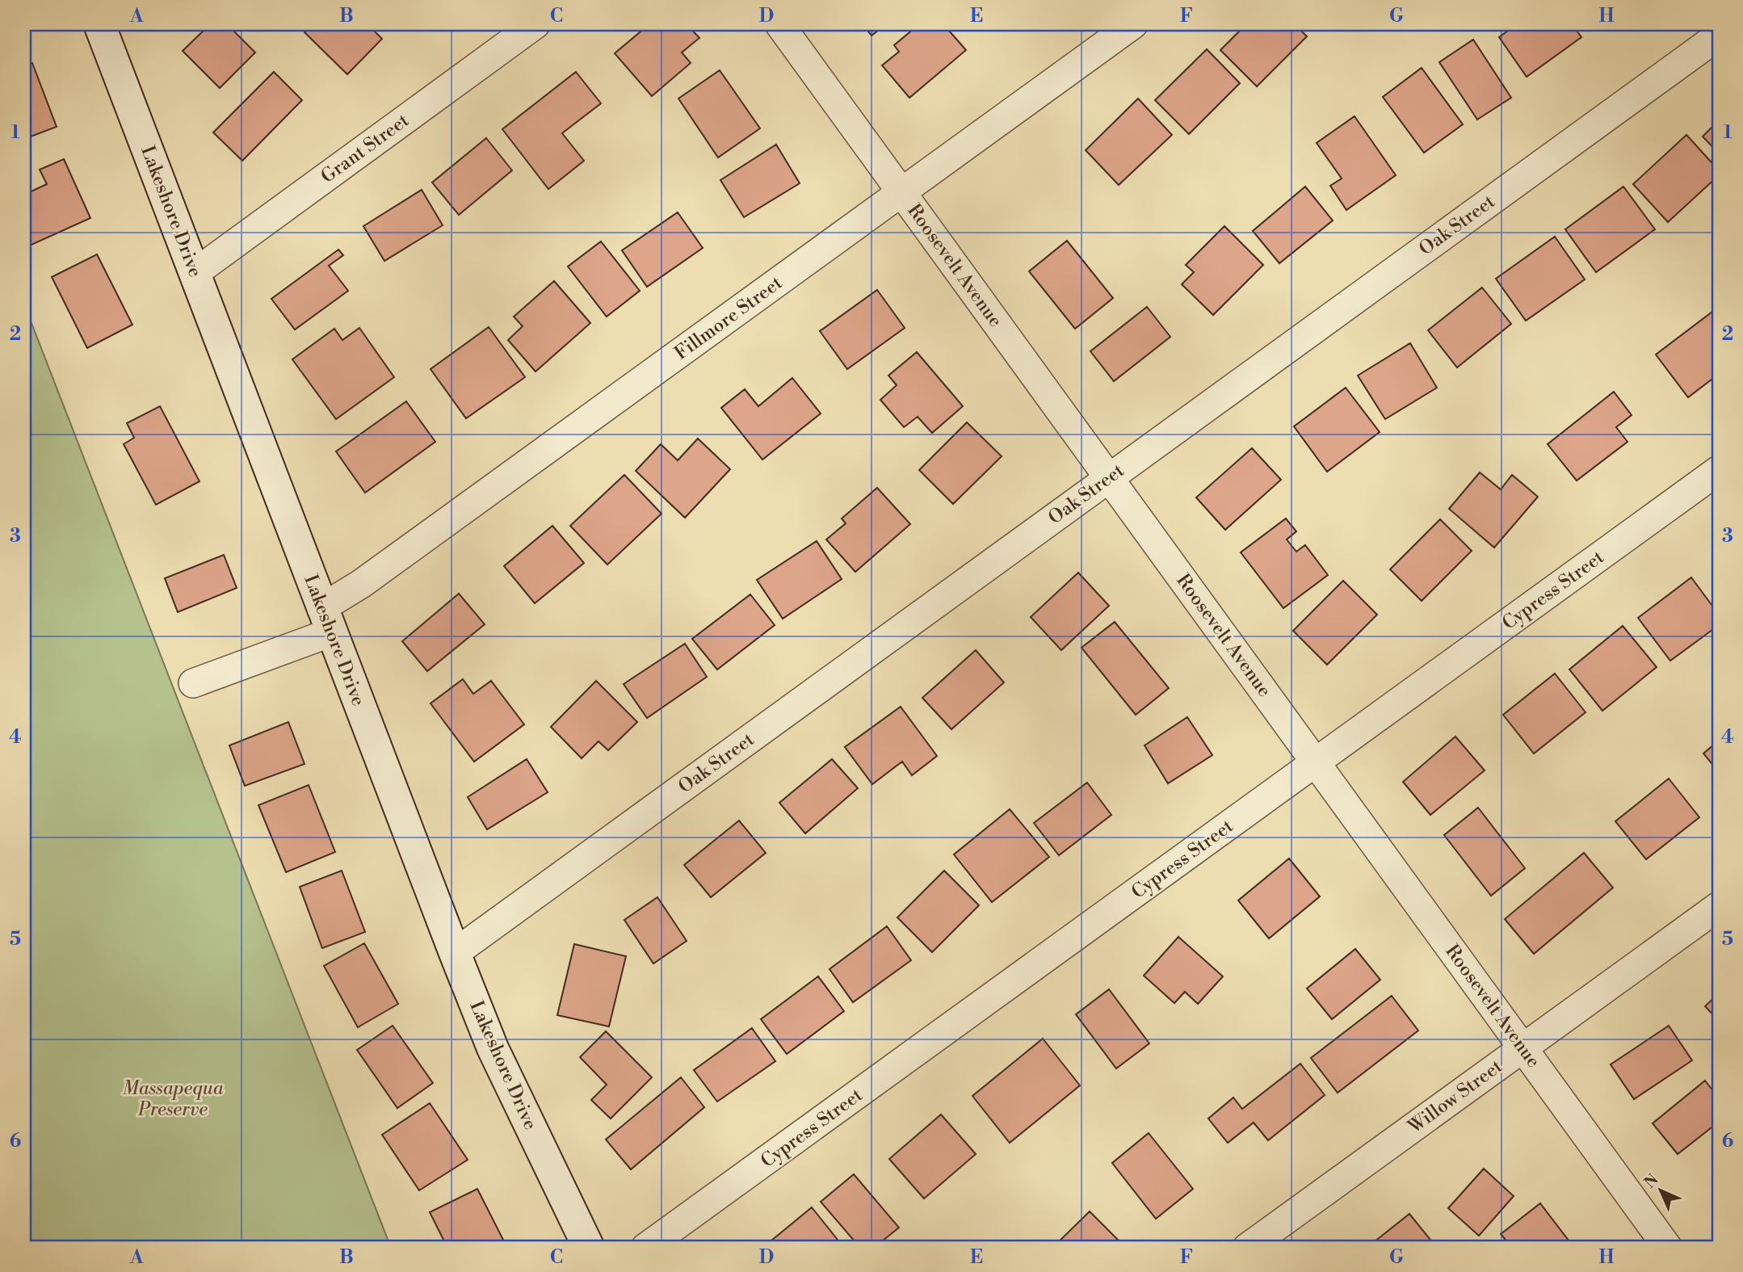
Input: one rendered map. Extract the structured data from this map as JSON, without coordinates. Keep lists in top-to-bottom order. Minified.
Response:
{"streets":{"street":["Grant Street","Lakeshore Drive","Oak Street","Roosevelt Avenue","Fillmore Street","Cypress Street","Willow Street"]},"crossings":[["Grant Street","Lakeshore Drive"],["Lakeshore Drive","Oak Street"],["Lakeshore Drive","Fillmore Street"],["Oak Street","Roosevelt Avenue"],["Roosevelt Avenue","Fillmore Street"],["Roosevelt Avenue","Cypress Street"],["Roosevelt Avenue","Willow Street"]],"parks":["Massapequa Preserve"],"north":"top left","grid":{"columns":["A","B","C","D","E","F","G","H"],"rows":["1","2","3","4","5","6"]}}
